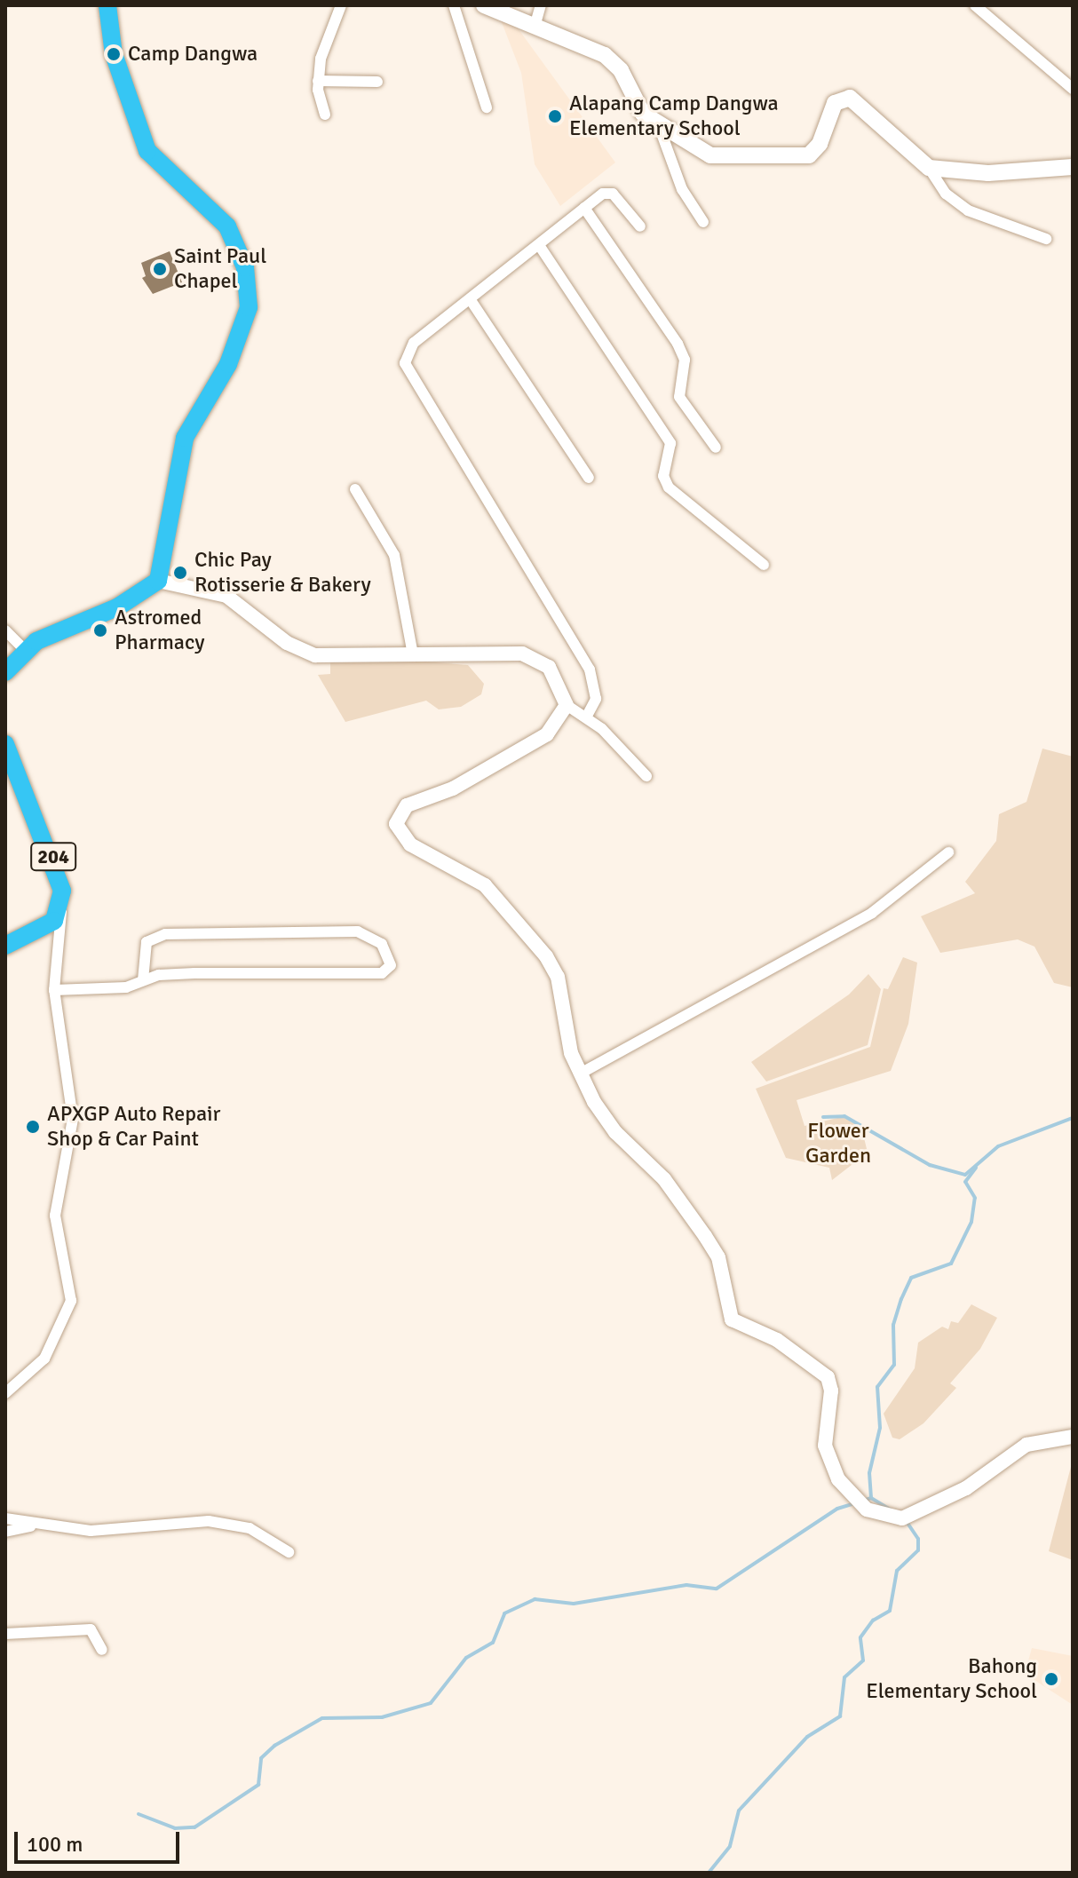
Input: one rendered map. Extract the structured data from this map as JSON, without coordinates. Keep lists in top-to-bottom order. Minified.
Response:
{"streets":{"highway":["204"]},"parks":["Flower Garden"],"places":["Camp Dangwa","Alapang Camp Dangwa Elementary School","Saint Paul Chapel","Chic Pay Rotisserie & Bakery","Astromed Pharmacy","APXGP Auto Repair Shop & Car Paint","Bahong Elementary School"],"scale_bar":"100 m"}
